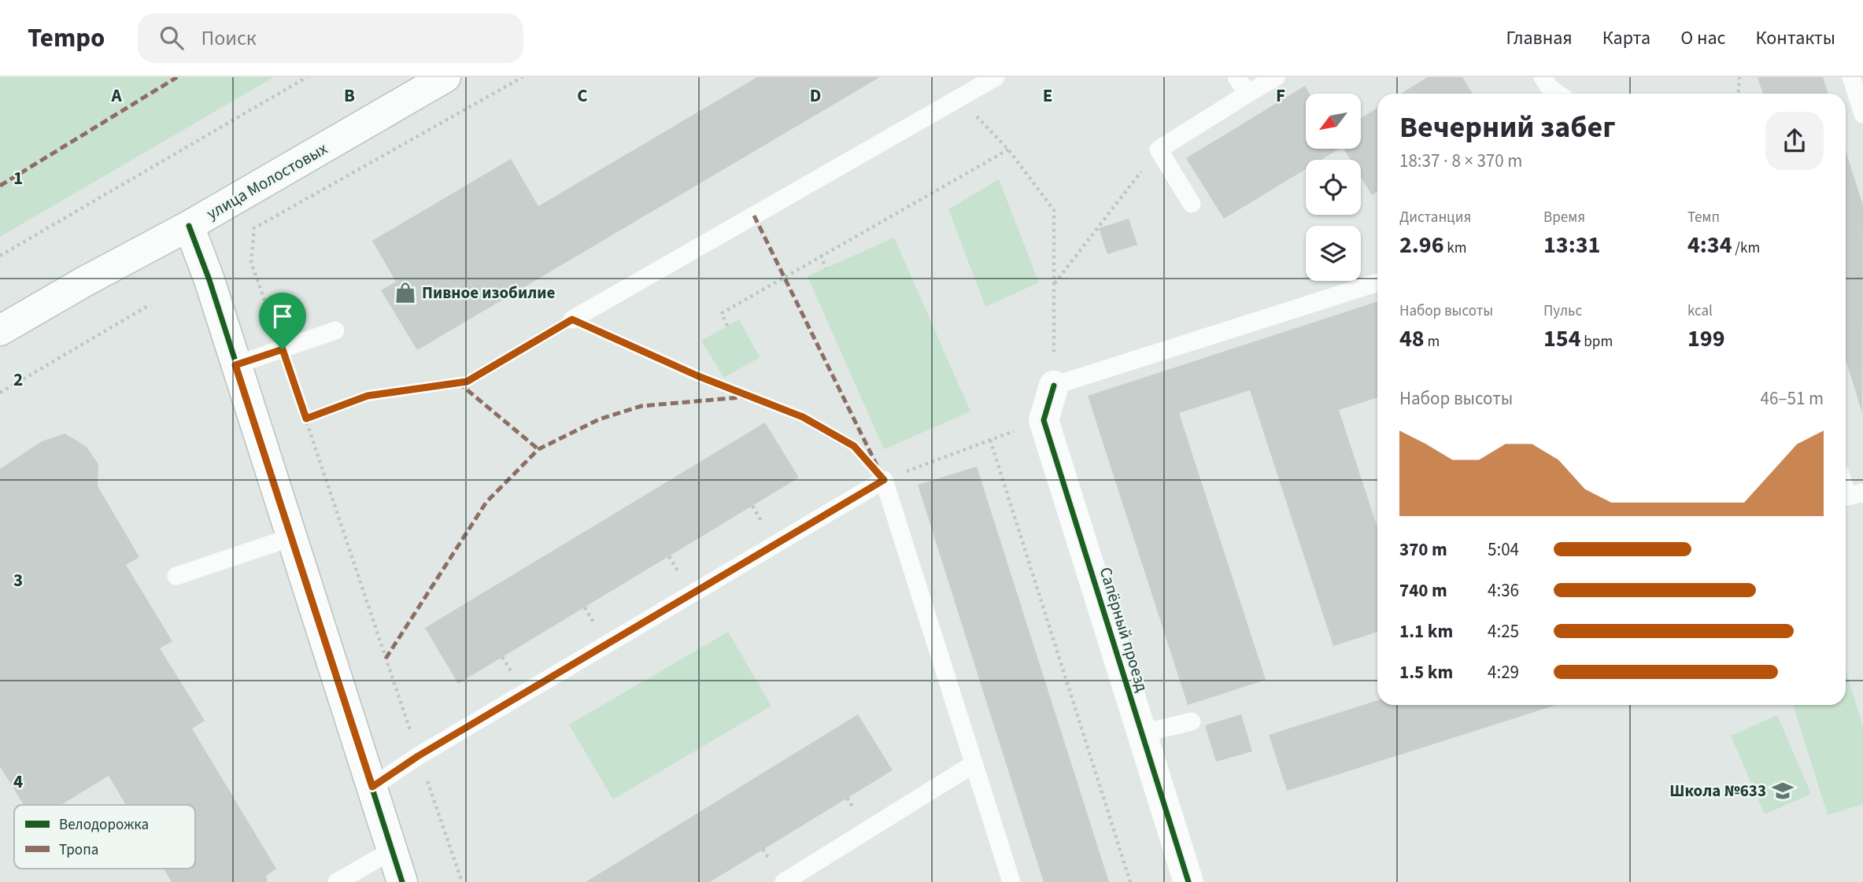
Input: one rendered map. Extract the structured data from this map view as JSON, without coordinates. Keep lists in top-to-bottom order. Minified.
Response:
{"streets":{"street":["улица Молостовых","Сапёрный проезд"]},"places":{"shop":["Пивное изобилие"],"school or university":["Школа №633"]},"legend":["Велодорожка","Тропа"],"north":"bottom left","page":{"header":"Tempo","search":"Поиск","nav":["Главная","Карта","О нас","Контакты"],"heading":["Вечерний забег","18:37 · 8 × 370 m"],"stats":[["Дистанция","2.96 km"],["Время","13:31"],["Темп","4:34 /km"],["Набор высоты","48 m"],["Пульс","154 bpm"],["kcal","199"]],"chart":["Набор высоты","46–51 m"],"list":[{"name":"370 m","note":"5:04"},{"name":"740 m","note":"4:36"},{"name":"1.1 km","note":"4:25"},{"name":"1.5 km","note":"4:29"}]},"grid":{"columns":["A","B","C","D","E","F"],"rows":["1","2","3","4"]}}
